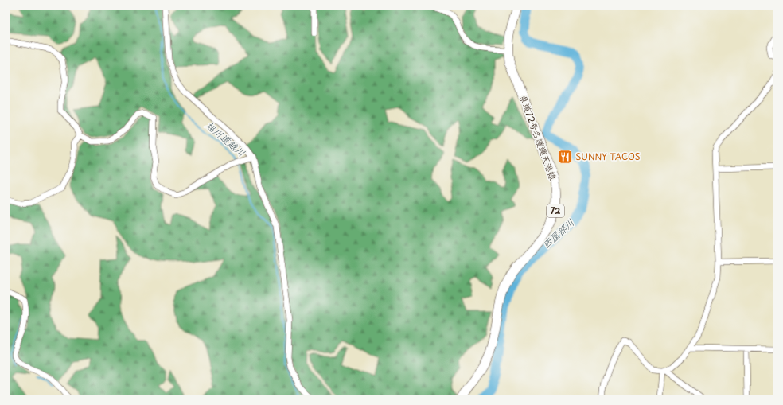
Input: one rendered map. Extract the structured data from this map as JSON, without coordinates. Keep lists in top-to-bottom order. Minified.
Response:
{"streets":{"main road":["県道72号名護運天港線","72"]},"water":["旭川道越川","西屋部川"],"places":{"restaurant":["SUNNY TACOS"]}}
